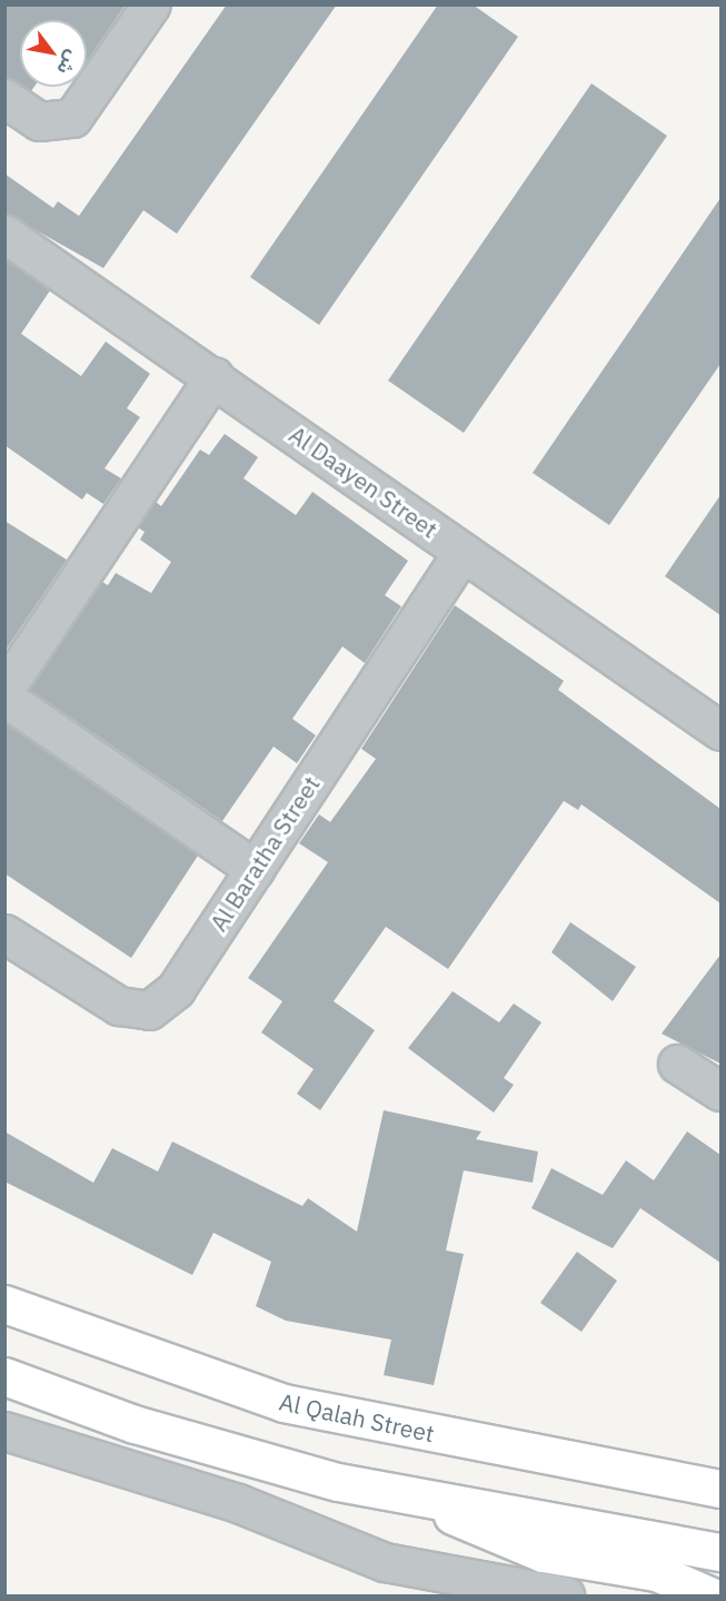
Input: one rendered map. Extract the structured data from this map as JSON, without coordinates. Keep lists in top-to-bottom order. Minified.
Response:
{"streets":{"main road":["Al Qalah Street"],"street":["Al Daayen Street","Al Baratha Street"]},"crossings":[["Al Daayen Street","Al Baratha Street"]],"north":"bottom right"}
